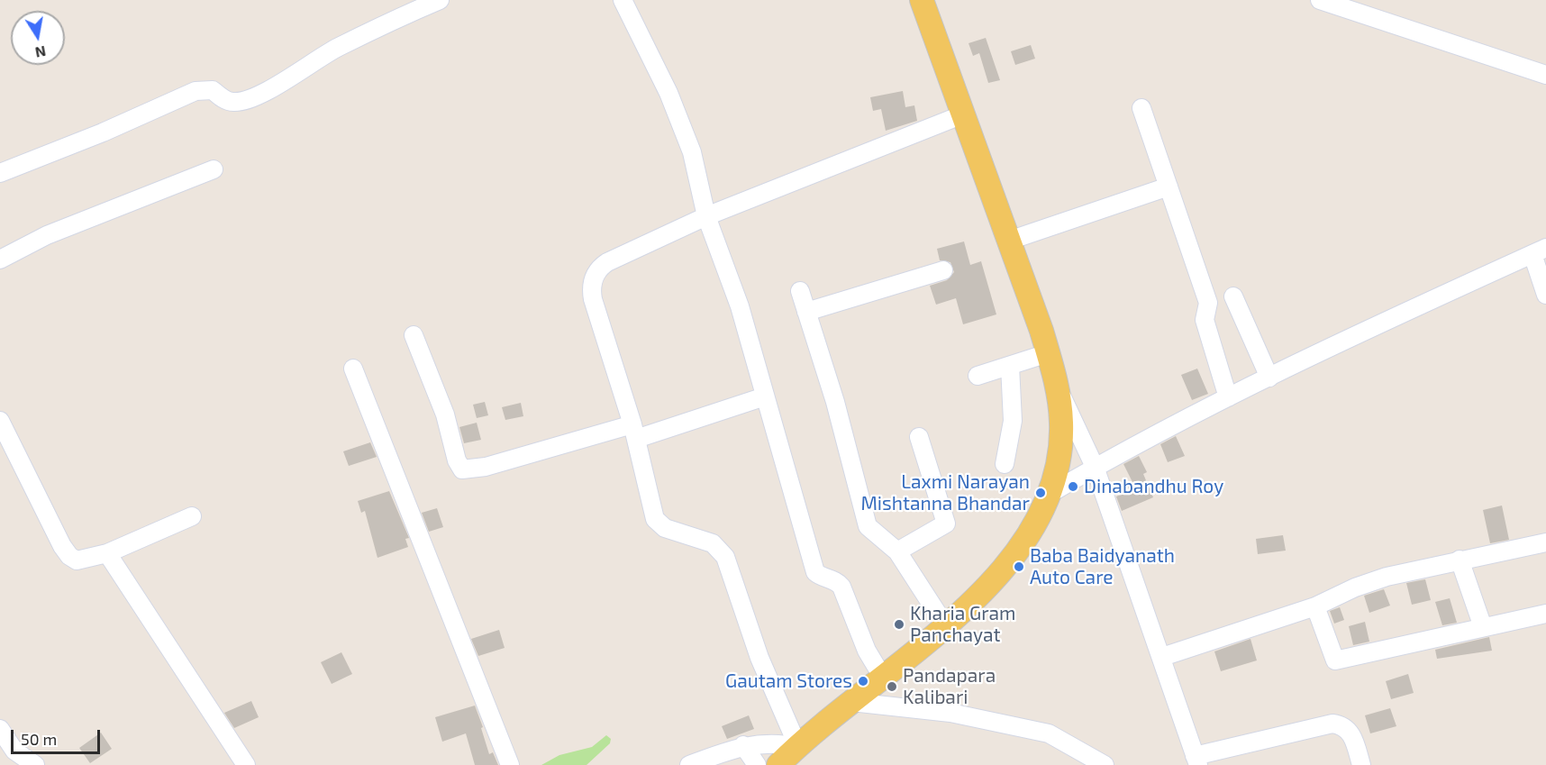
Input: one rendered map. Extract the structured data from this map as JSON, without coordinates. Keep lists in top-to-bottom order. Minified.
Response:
{"places":["Dinabandhu Roy","Laxmi Narayan Mishtanna Bhandar","Baba Baidyanath Auto Care","Kharia Gram Panchayat","Gautam Stores","Pandapara Kalibari"],"scale_bar":"50 m","north":"bottom"}
